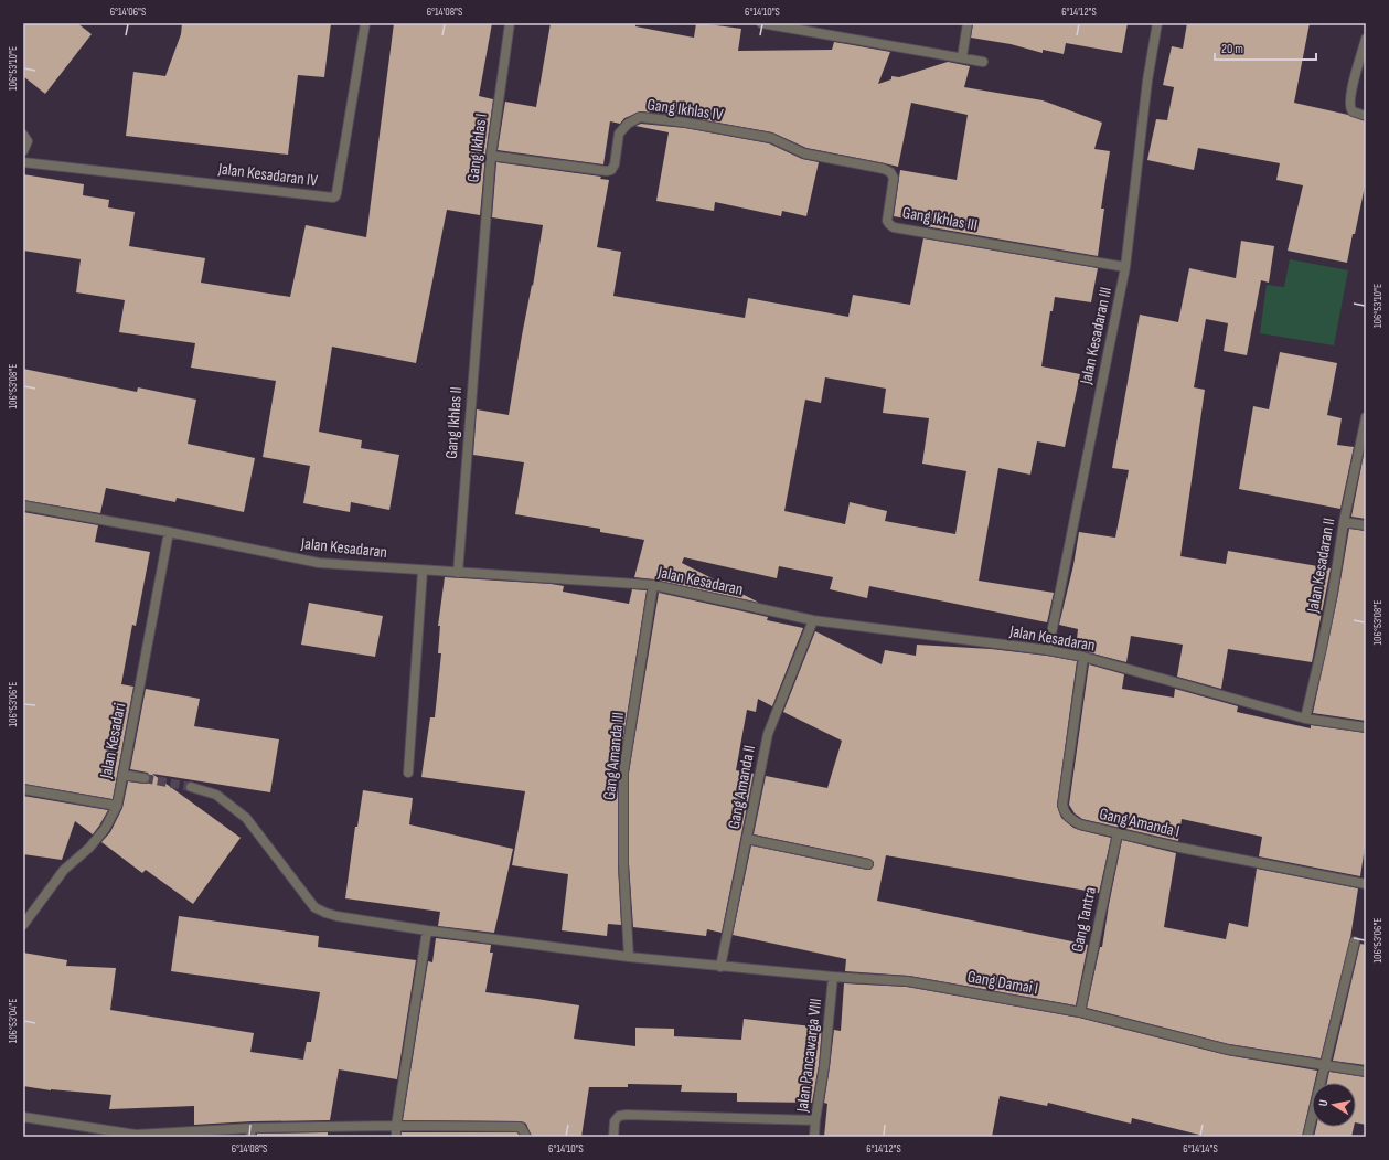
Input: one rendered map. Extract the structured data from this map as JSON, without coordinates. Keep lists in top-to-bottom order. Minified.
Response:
{"streets":{"street":["Gang Ikhlas IV","Gang Ikhlas I","Jalan Kesadaran IV","Gang Ikhlas III","Jalan Kesadaran III","Gang Ikhlas II","Jalan Kesadaran","Jalan Kesadaran II","Jalan Kesadari","Gang Amanda III","Gang Amanda II","Gang Amanda I","Gang Tantra","Gang Damai I","Jalan Pancawarga VIII"]},"crossings":[["Gang Ikhlas IV","Gang Ikhlas I"],["Gang Ikhlas IV","Gang Ikhlas III"],["Gang Ikhlas I","Gang Ikhlas II"],["Gang Ikhlas III","Jalan Kesadaran III"],["Jalan Kesadaran III","Jalan Kesadaran"],["Gang Ikhlas II","Jalan Kesadaran"],["Jalan Kesadaran","Jalan Kesadaran II"],["Jalan Kesadaran","Jalan Kesadari"],["Jalan Kesadaran","Gang Amanda III"],["Jalan Kesadaran","Gang Amanda II"],["Jalan Kesadaran","Gang Amanda I"],["Gang Amanda III","Gang Damai I"],["Gang Amanda II","Gang Damai I"],["Gang Amanda I","Gang Tantra"],["Gang Tantra","Gang Damai I"],["Gang Damai I","Jalan Pancawarga VIII"]],"scale_bar":"20 m","north":"left","coordinates":["6°14'06\"S","6°14'08\"S","6°14'10\"S","6°14'12\"S","106°53'10\"E","106°53'08\"E","106°53'06\"E","106°53'04\"E","6°14'14\"S"]}
